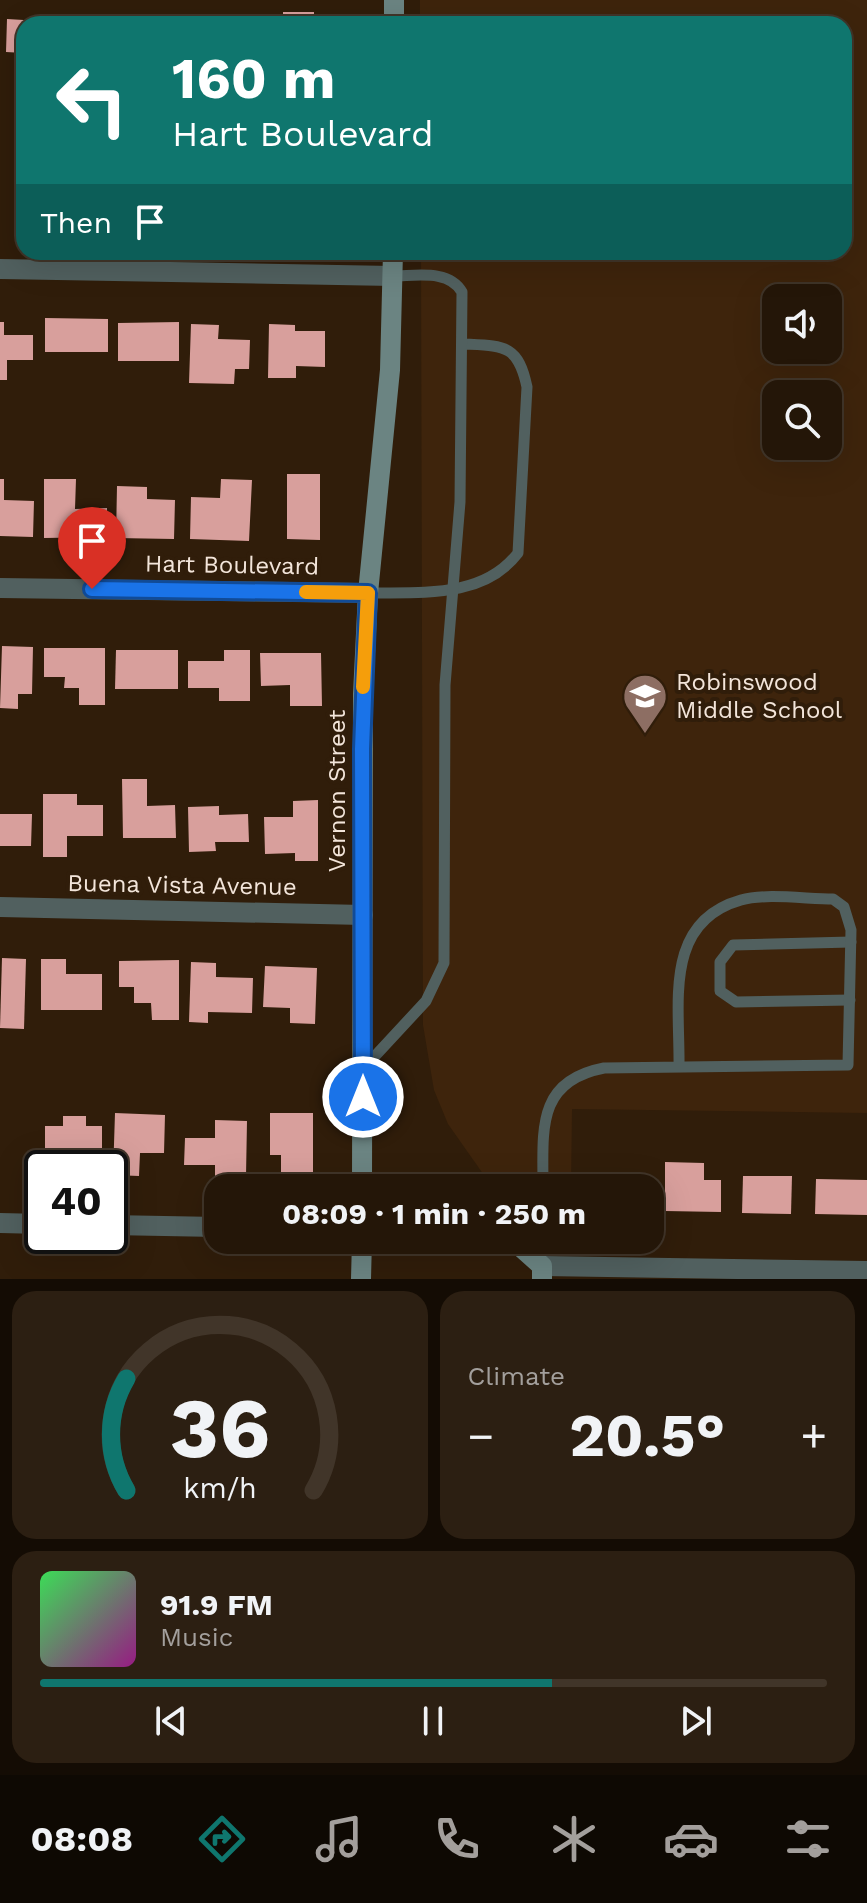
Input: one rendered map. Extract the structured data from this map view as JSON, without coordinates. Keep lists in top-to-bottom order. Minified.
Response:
{"streets":{"street":["Hart Boulevard","Vernon Street","Buena Vista Avenue"]},"crossings":[["Hart Boulevard","Vernon Street"],["Vernon Street","Buena Vista Avenue"]],"places":{"school or university":["Robinswood Middle School"]},"page":{"turn":["160 m","Hart Boulevard"],"then":"Then","limit":"40","trip":"08:09 · 1 min · 250 m","tile":"Climate","heat":["−","20.5°","+"],"song":["91.9 FM","Music"],"tabs":"08:08","gauge":["36","km/h"]}}
